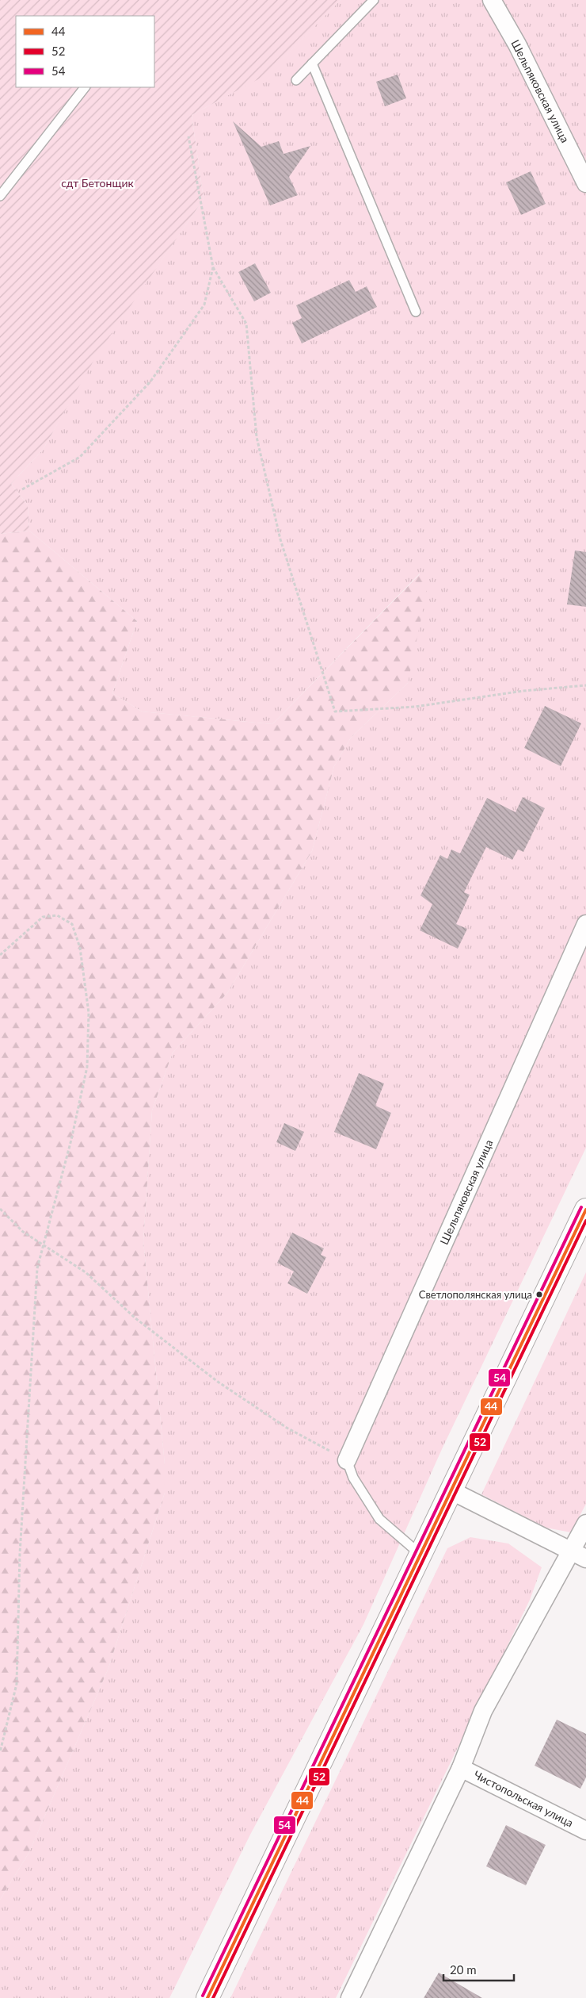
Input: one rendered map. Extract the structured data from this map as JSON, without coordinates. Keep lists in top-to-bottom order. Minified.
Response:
{"streets":{"street":["Шельпяковская улица","Чистопольская улица"]},"parks":["сдт Бетонщик"],"places":["Светлополянская улица"],"lines":["transit line 54","transit line 44","transit line 52"],"legend":["44","52","54"],"scale_bar":"20 m"}
